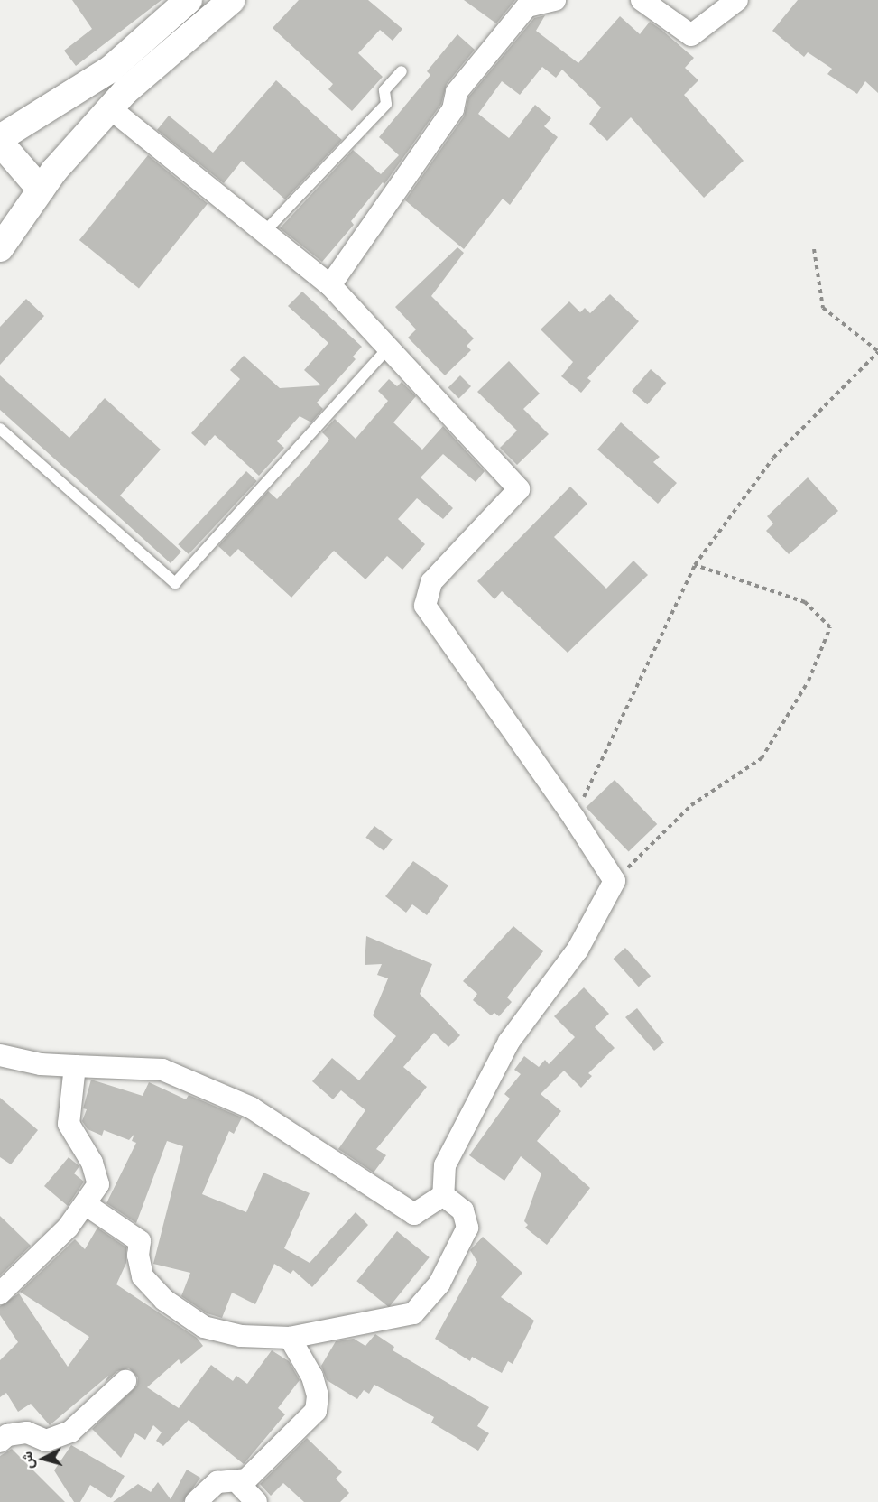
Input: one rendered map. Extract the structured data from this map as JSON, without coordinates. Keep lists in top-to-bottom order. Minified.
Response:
{"north":"left"}
